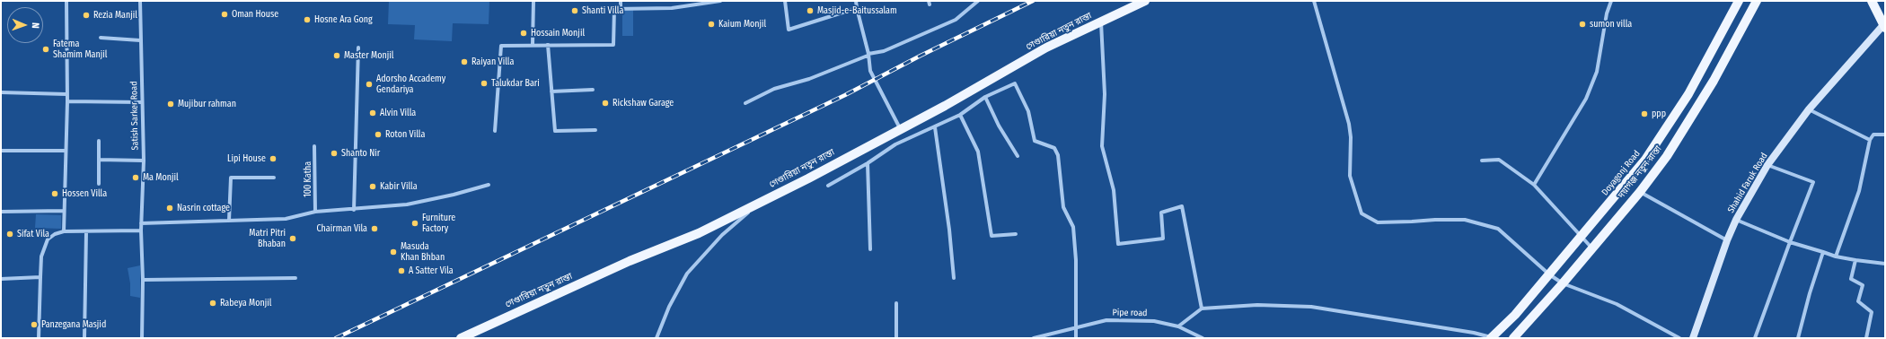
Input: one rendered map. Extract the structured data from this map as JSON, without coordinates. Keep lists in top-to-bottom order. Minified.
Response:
{"streets":{"main road":["গেণ্ডারিয়া নতুন রাস্তা","দয়াগঞ্জ নতুন রাস্তা","Doyagonj Road","Shahid Faruk Road"],"street":["Satish Sarker Road","100 Katha","Pipe road"]},"places":["Shanti Villa","Masjid-e-Baitussalam","Oman House","Rezia Manjil","Hosne Ara Gong","Kaium Monjil","sumon villa","Hossain Monjil","Fatema Shamim Manjil","Master Monjil","Raiyan Villa","Talukdar Bari","Adorsho Accademy Gendariya","Rickshaw Garage","Mujibur rahman","Alvin Villa","ppp","Roton Villa","Shanto Nir","Lipi House","Ma Monjil","Kabir Villa","Hossen Villa","Nasrin cottage","Furniture Factory","Chairman Vila","Sifat Vila","Matri Pitri Bhaban","Masuda Khan Bhban","A Satter Vila","Rabeya Monjil","Panzegana Masjid"],"north":"right"}
